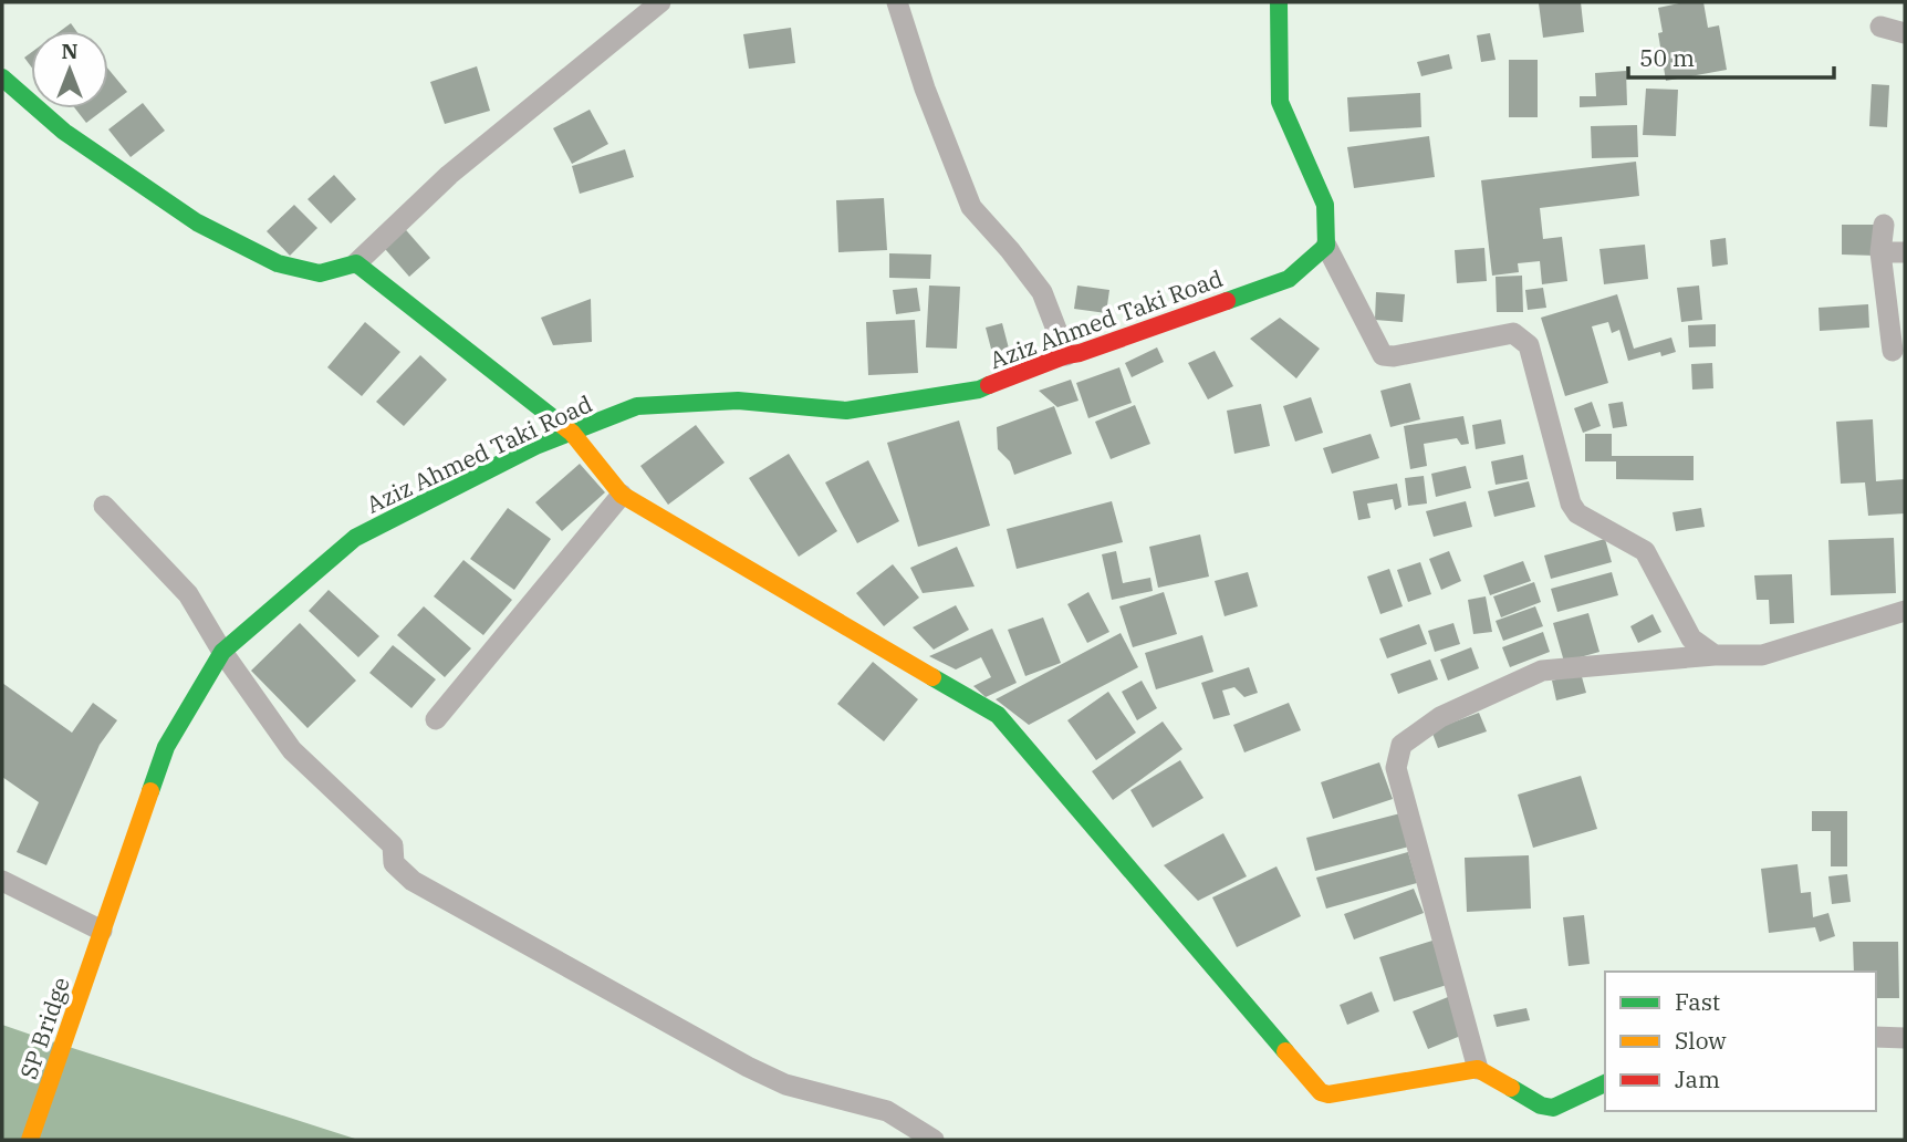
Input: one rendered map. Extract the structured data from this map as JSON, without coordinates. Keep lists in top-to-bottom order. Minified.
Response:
{"streets":{"street":["Aziz Ahmed Taki Road","SP Bridge"]},"crossings":[["Aziz Ahmed Taki Road","SP Bridge"]],"legend":["Fast","Slow","Jam"],"scale_bar":"50 m","north":"top"}
